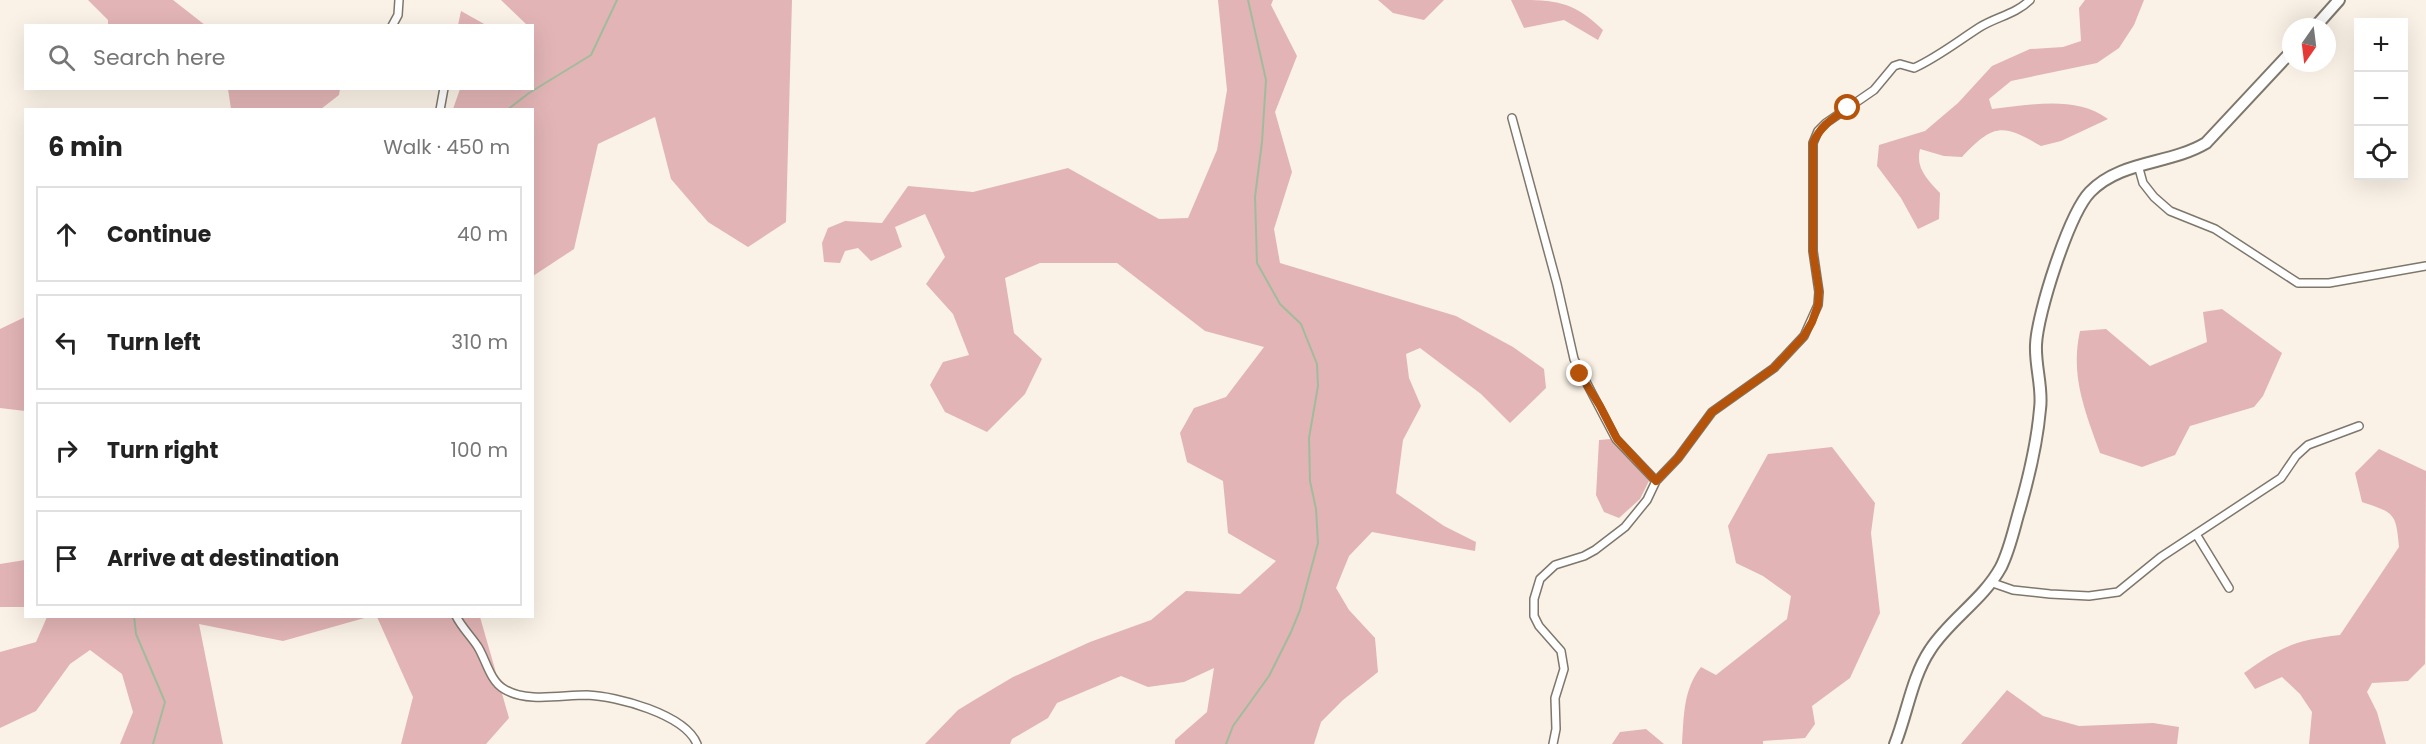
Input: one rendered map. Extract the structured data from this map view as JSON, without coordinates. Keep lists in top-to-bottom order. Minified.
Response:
{"north":"bottom","page":{"map_buttons":["+","−"],"search":"Search here","heading":["6 min","Walk · 450 m"],"list":[["Continue","40 m"],["Turn left","310 m"],["Turn right","100 m"],"Arrive at destination"]}}
